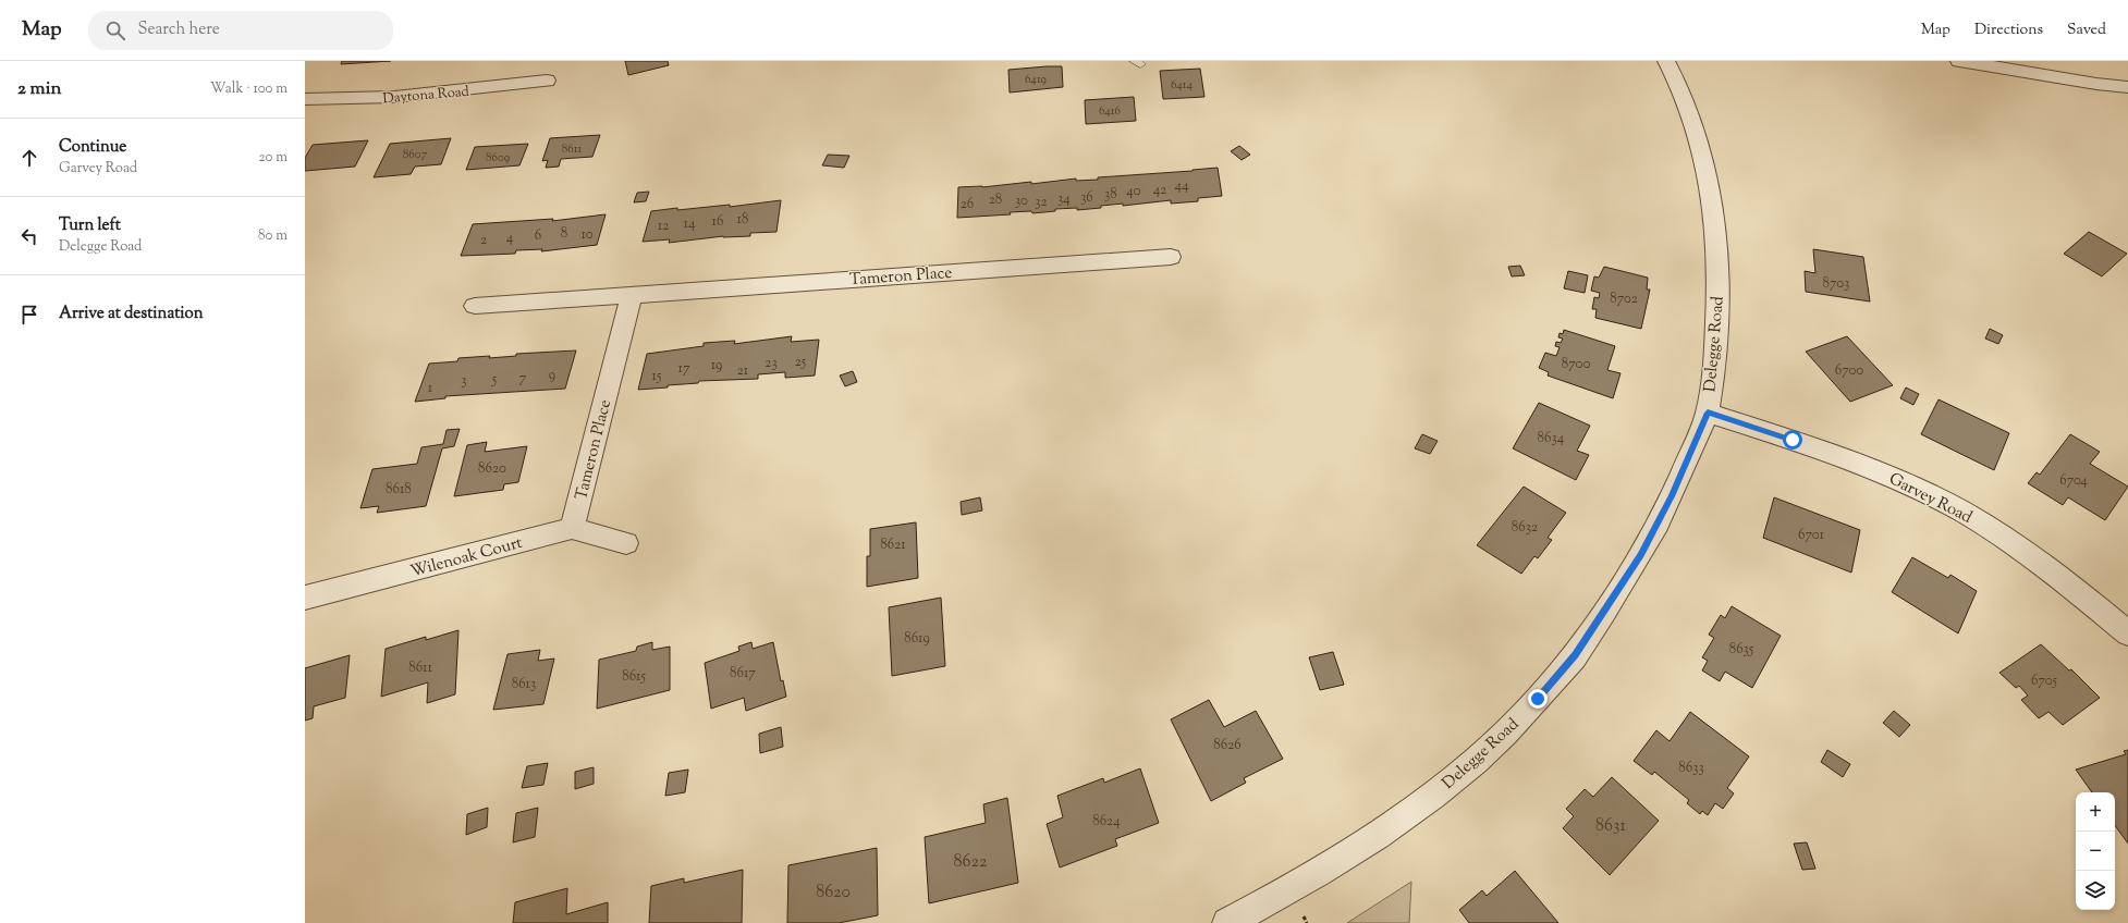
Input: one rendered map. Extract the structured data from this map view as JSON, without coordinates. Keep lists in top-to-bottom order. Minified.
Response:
{"streets":{"street":["Daytona Road","Tameron Place","Delegge Road","Garvey Road","Wilenoak Court"]},"crossings":[["Tameron Place","Wilenoak Court"],["Delegge Road","Garvey Road"]],"house_numbers":["6419","6414","6416","8611","8607","8609","44","42","40","38","36","34","28","30","32","26","18","16","14","12","8","10","6","4","2","8703","8702","25","23","8700","19","17","21","6700","9","15","7","5","3","1","8634","8620","6704","8618","8632","6701","8621","8619","8635","8611","8617","8615","6705","8613","8626","8633","8624","8631","8622","8620"],"page":{"header":"Map","search":"Search here","nav":["Map","Directions","Saved"],"heading":["2 min","Walk · 100 m"],"list":[["Continue","Garvey Road","20 m"],["Turn left","Delegge Road","80 m"],"Arrive at destination"],"map_buttons":["+","−"]}}
